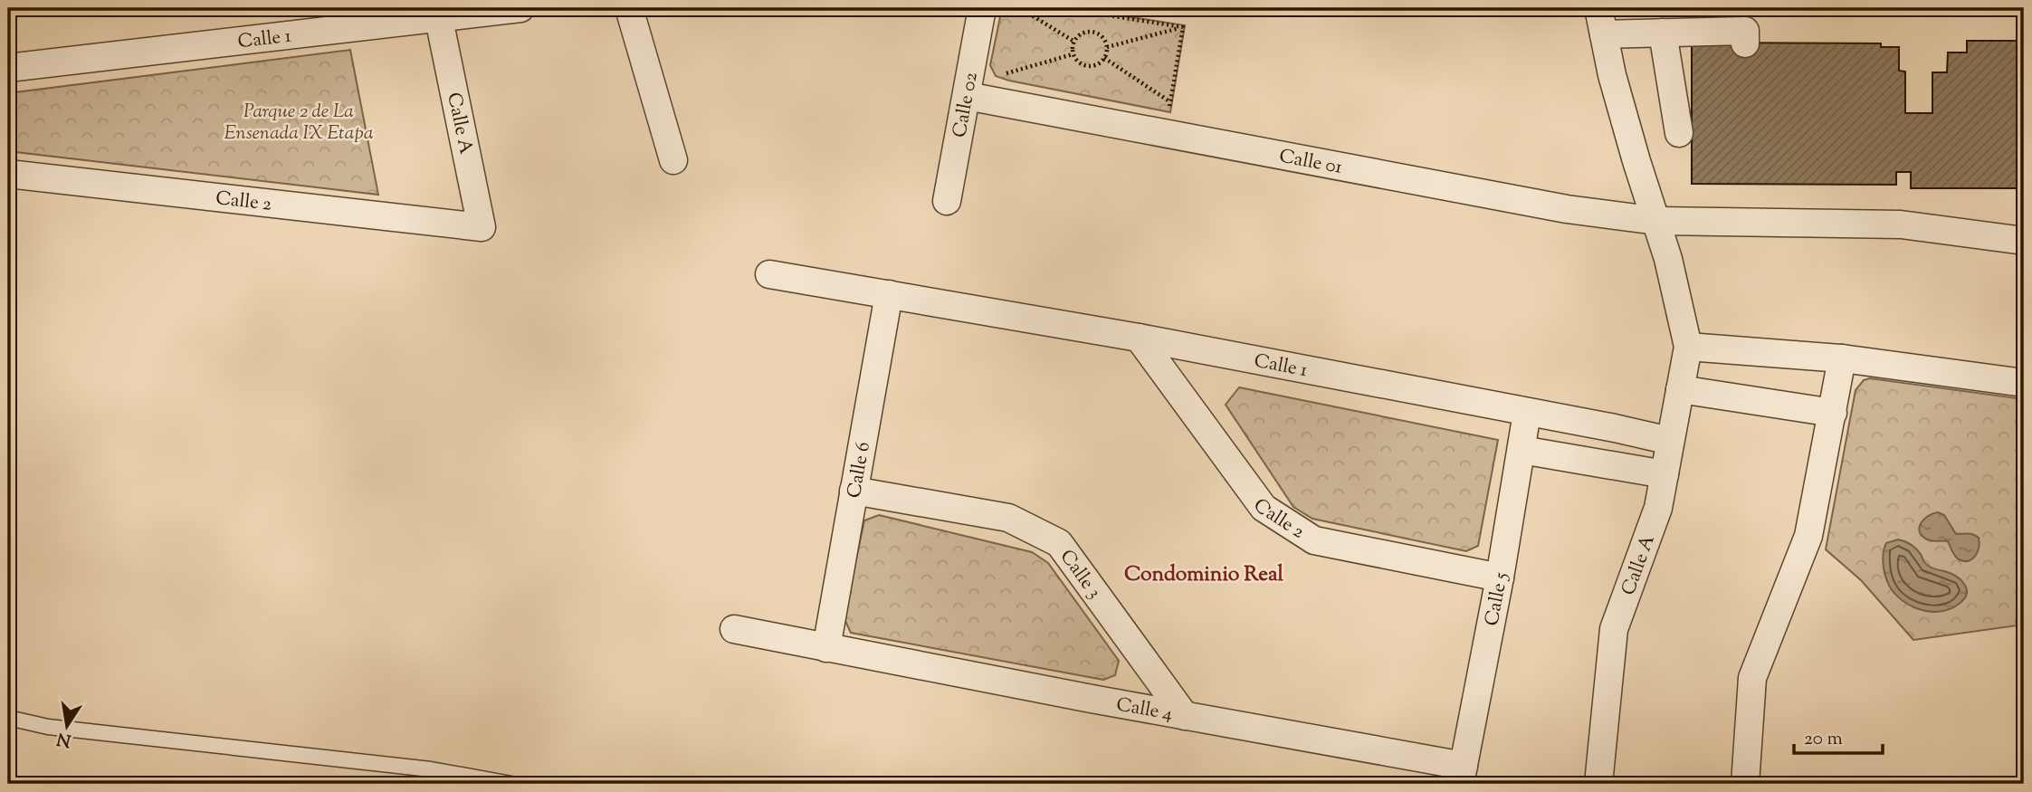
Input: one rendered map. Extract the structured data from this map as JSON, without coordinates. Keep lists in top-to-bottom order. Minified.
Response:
{"streets":{"street":["Calle 1","Calle 02","Calle A","Calle 01","Calle 2","Calle 6","Calle 3","Calle 5","Calle 4"]},"crossings":[["Calle 1","Calle A"],["Calle 1","Calle 2"],["Calle 1","Calle 6"],["Calle 1","Calle 5"],["Calle 02","Calle 01"],["Calle A","Calle 2"],["Calle 2","Calle 5"],["Calle 6","Calle 3"],["Calle 6","Calle 4"],["Calle 3","Calle 4"],["Calle 5","Calle 4"]],"districts":["Condominio Real"],"parks":["Parque 2 de La Ensenada IX Etapa"],"scale_bar":"20 m","north":"bottom"}
